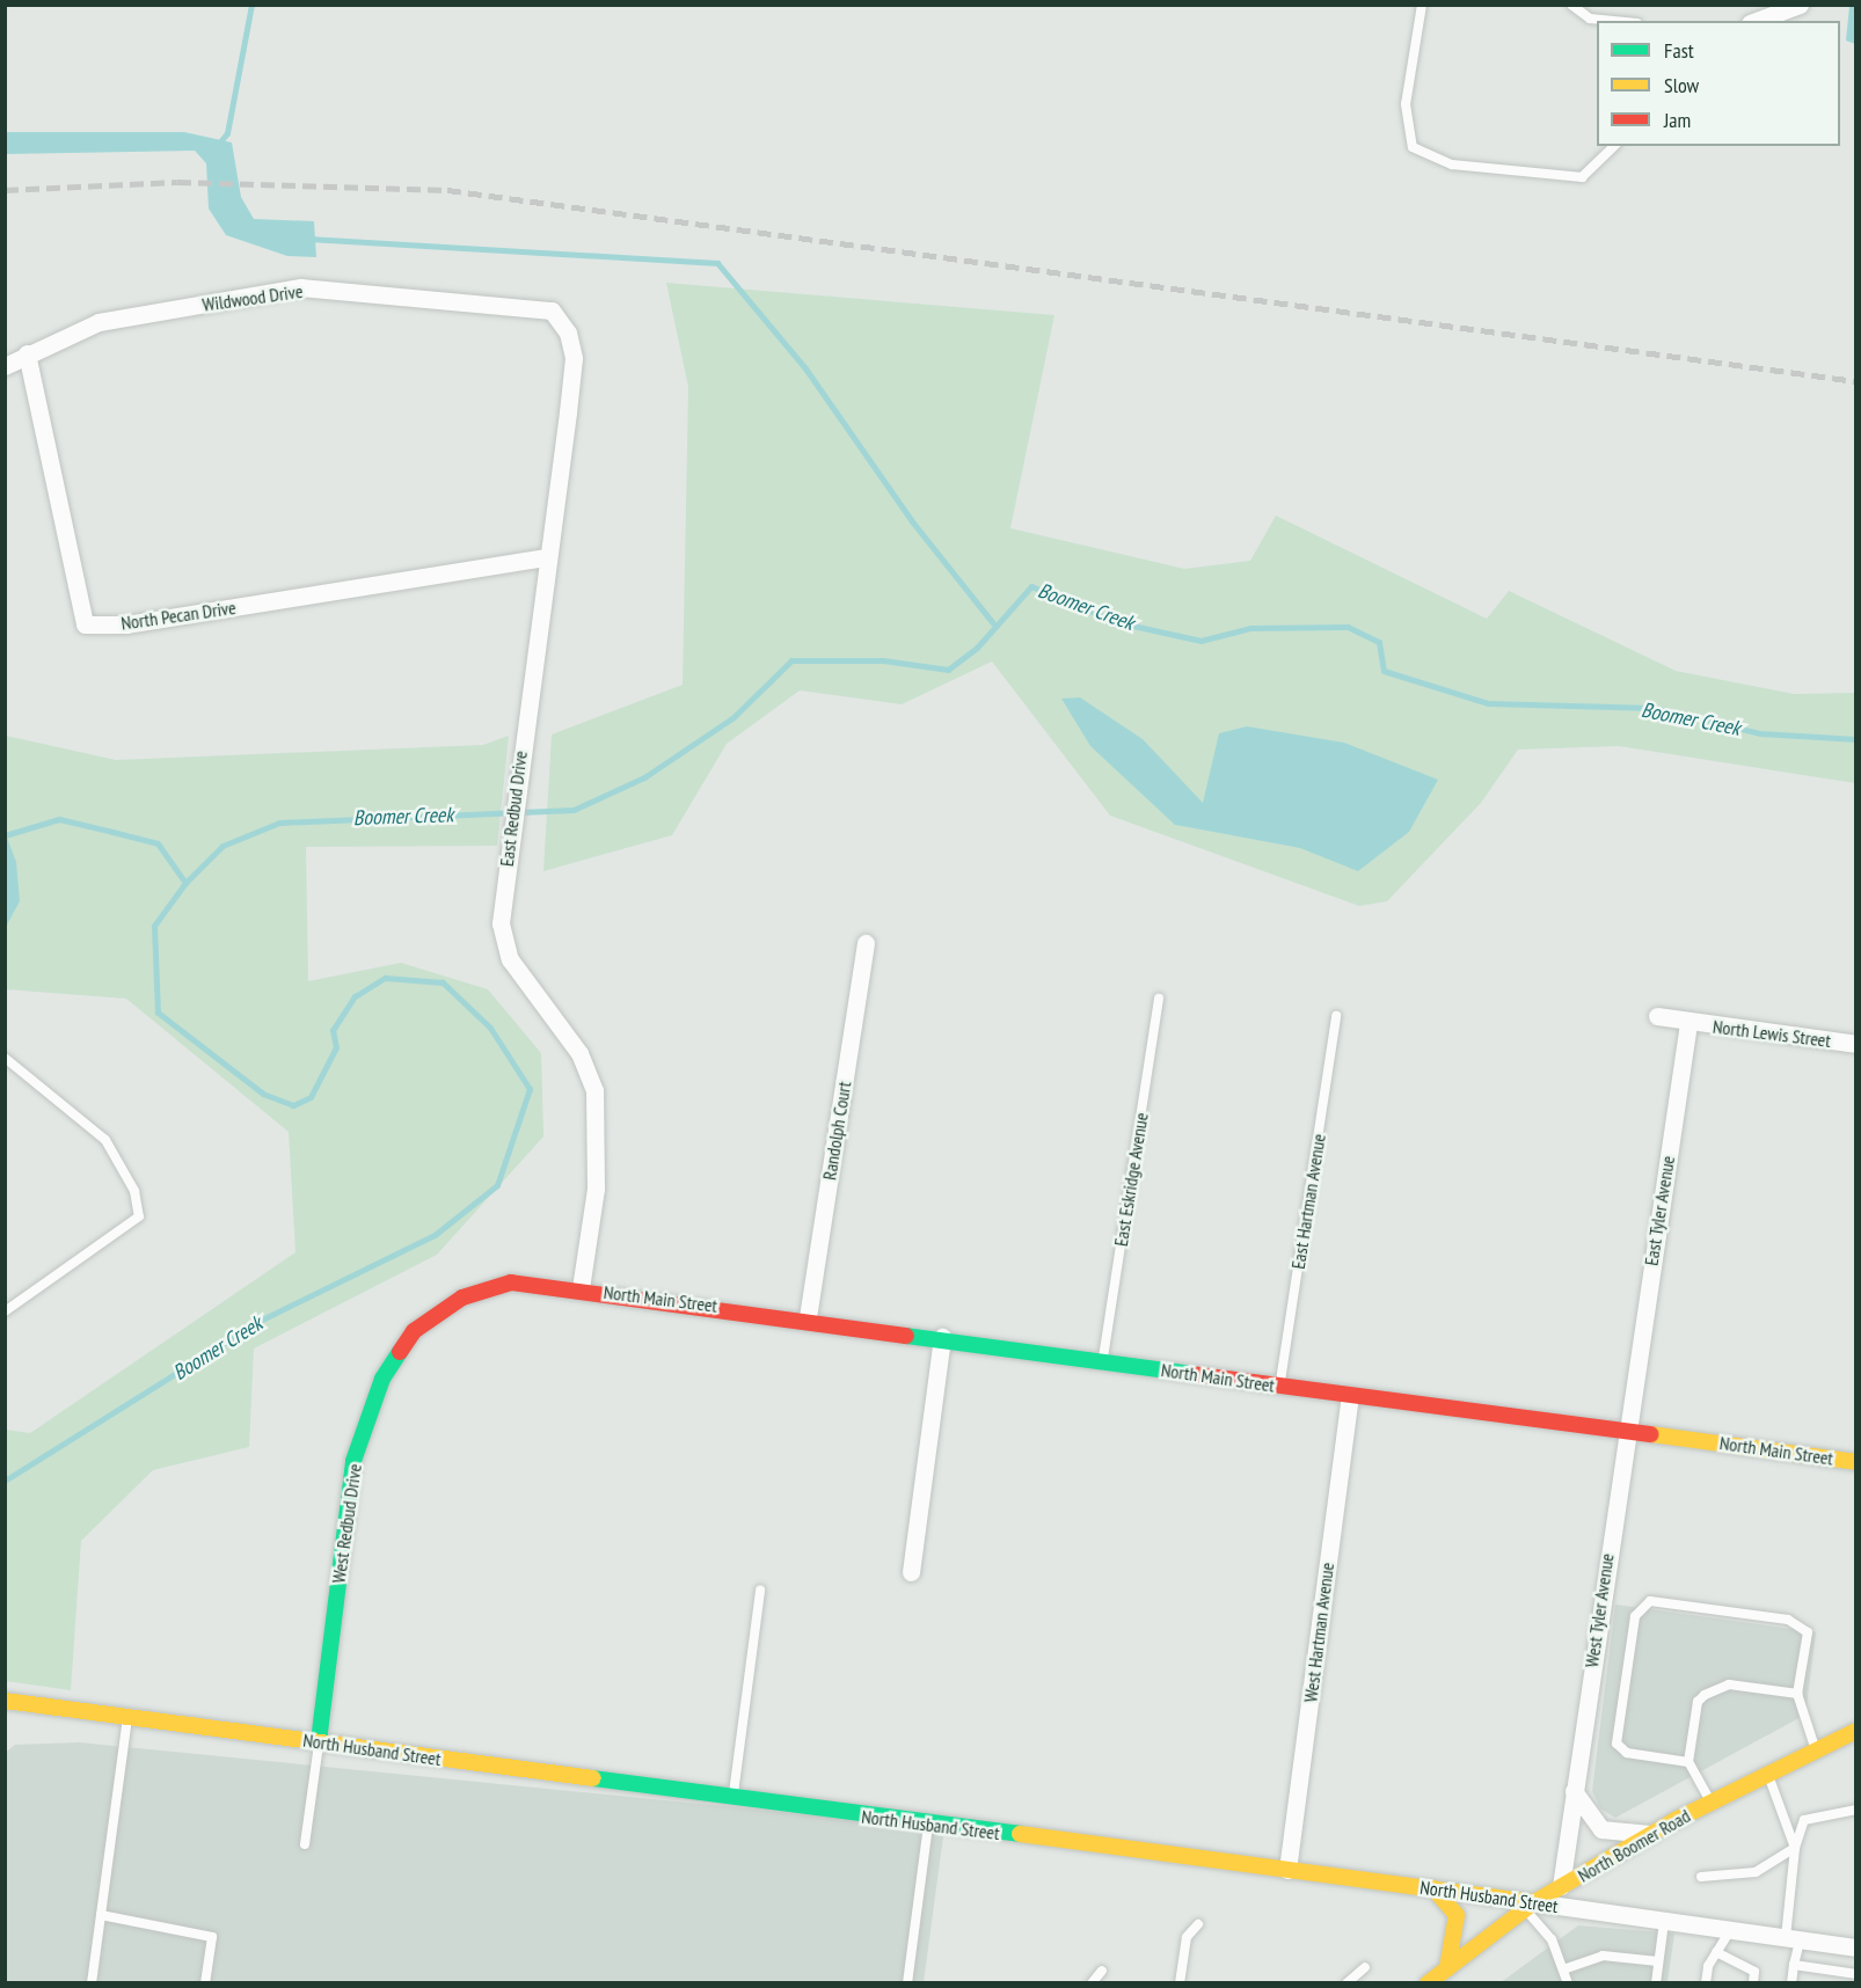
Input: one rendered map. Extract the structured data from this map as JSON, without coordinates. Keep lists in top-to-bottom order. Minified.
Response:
{"streets":{"street":["Wildwood Drive","North Pecan Drive","East Redbud Drive","North Lewis Street","Randolph Court","East Tyler Avenue","North Main Street","West Redbud Drive","West Tyler Avenue","West Hartman Avenue","North Husband Street","North Boomer Road"],"lane":["East Eskridge Avenue","East Hartman Avenue"]},"crossings":[["Wildwood Drive","North Pecan Drive"],["Wildwood Drive","East Redbud Drive"],["North Pecan Drive","East Redbud Drive"],["East Redbud Drive","North Main Street"],["East Redbud Drive","West Redbud Drive"],["North Lewis Street","East Tyler Avenue"],["Randolph Court","North Main Street"],["East Eskridge Avenue","North Main Street"],["East Hartman Avenue","North Main Street"],["East Tyler Avenue","North Main Street"],["East Tyler Avenue","West Tyler Avenue"],["North Main Street","West Redbud Drive"],["North Main Street","West Tyler Avenue"],["North Main Street","West Hartman Avenue"],["West Redbud Drive","North Husband Street"],["West Tyler Avenue","North Boomer Road"],["West Hartman Avenue","North Husband Street"],["North Husband Street","North Boomer Road"]],"water":["Boomer Creek"],"legend":["Fast","Slow","Jam"]}
